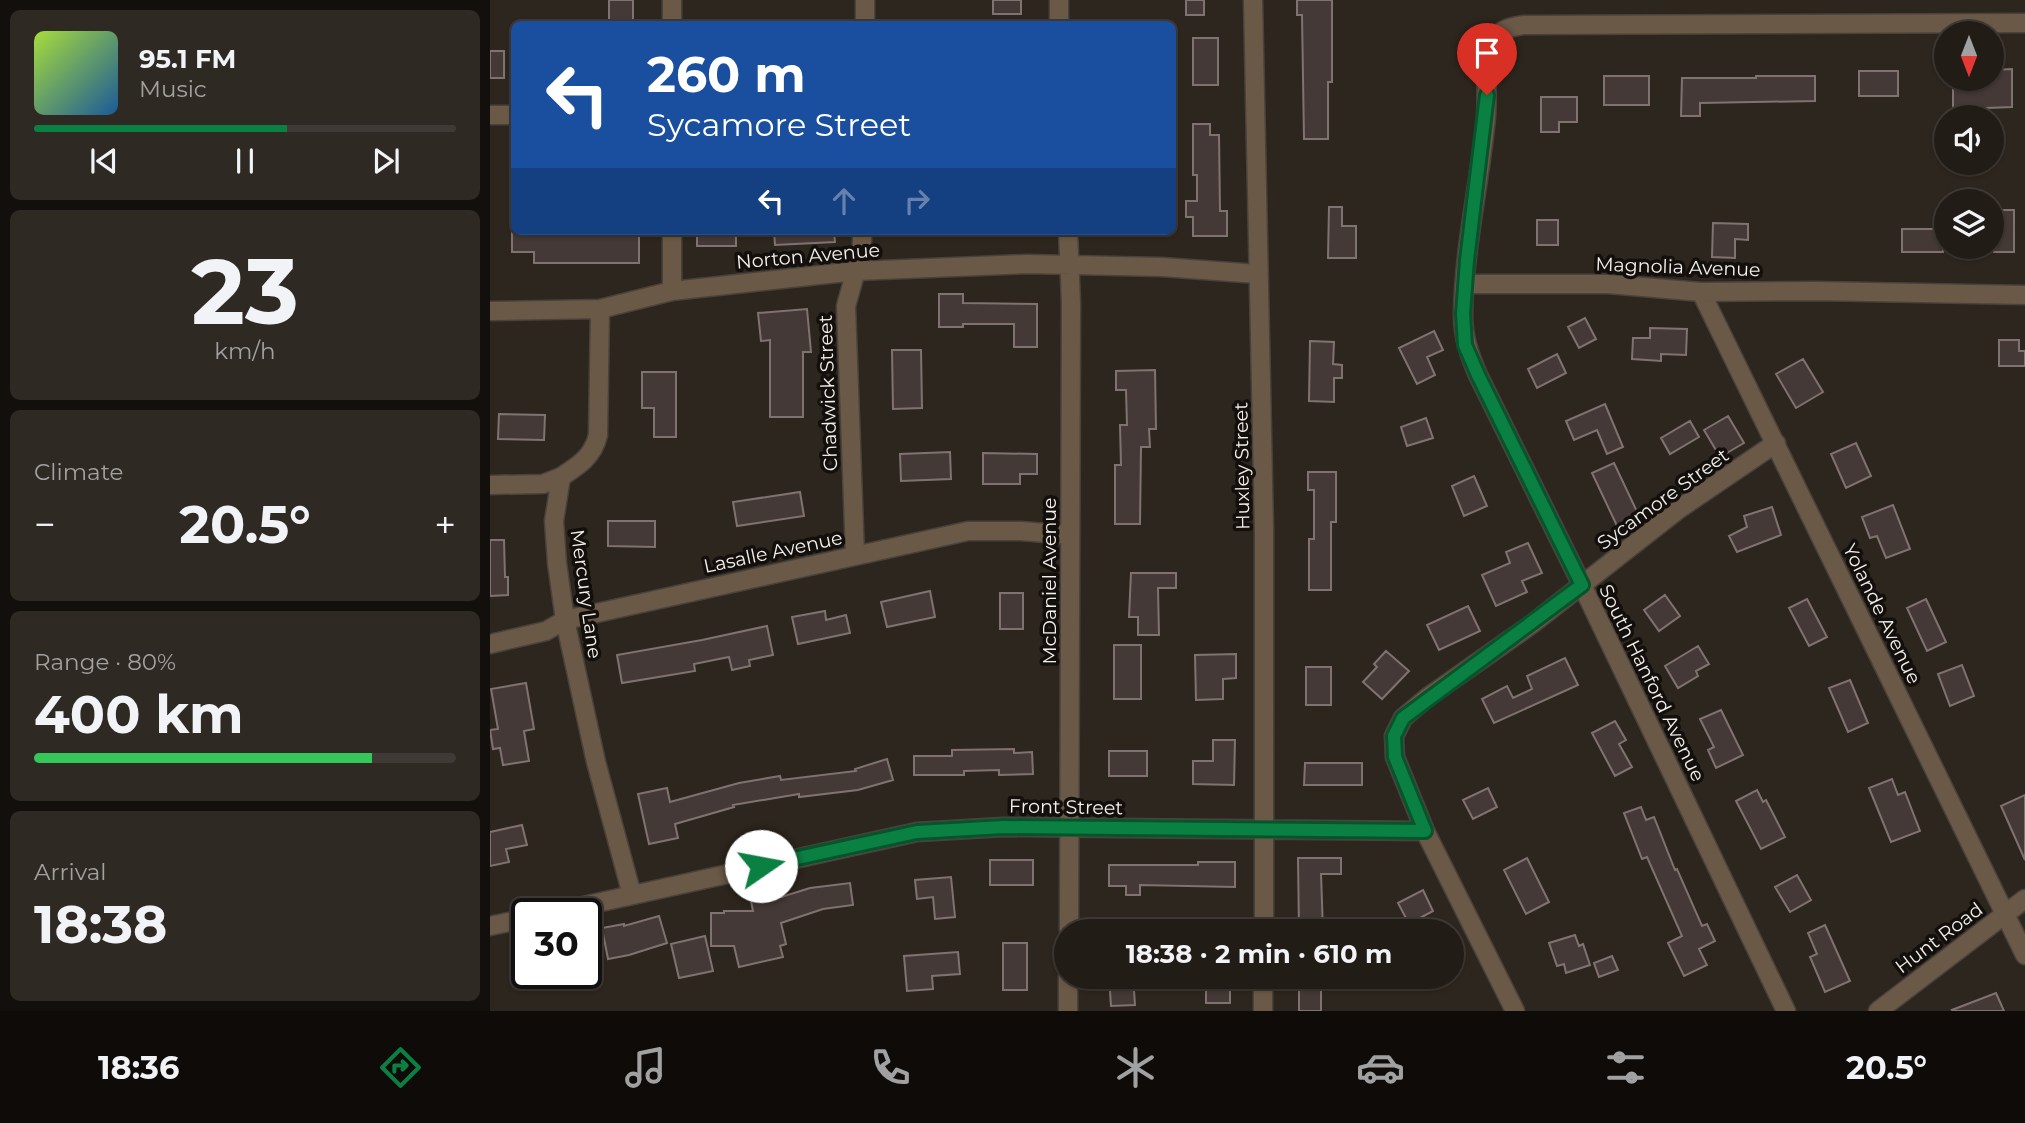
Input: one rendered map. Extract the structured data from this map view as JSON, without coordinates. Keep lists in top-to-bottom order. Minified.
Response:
{"streets":{"street":["Norton Avenue","Magnolia Avenue","Chadwick Street","Huxley Street","Sycamore Street","Lasalle Avenue","McDaniel Avenue","Mercury Lane","Yolande Avenue","South Hanford Avenue","Front Street","Hunt Road"]},"crossings":[["Norton Avenue","Chadwick Street"],["Norton Avenue","Huxley Street"],["Norton Avenue","McDaniel Avenue"],["Magnolia Avenue","Yolande Avenue"],["Magnolia Avenue","South Hanford Avenue"],["Chadwick Street","Lasalle Avenue"],["Huxley Street","Front Street"],["Sycamore Street","Yolande Avenue"],["Sycamore Street","South Hanford Avenue"],["Sycamore Street","Front Street"],["Lasalle Avenue","McDaniel Avenue"],["Lasalle Avenue","Mercury Lane"],["McDaniel Avenue","Front Street"],["Mercury Lane","Front Street"],["Yolande Avenue","Hunt Road"]],"north":"bottom","page":{"turn":["260 m","Sycamore Street"],"song":["95.1 FM","Music"],"tile":[["23","km/h"],"Climate",["Range · 80%","400 km"],["Arrival","18:38"]],"heat":["−","20.5°","+"],"limit":"30","trip":"18:38 · 2 min · 610 m","tabs":["18:36","20.5°"]}}
